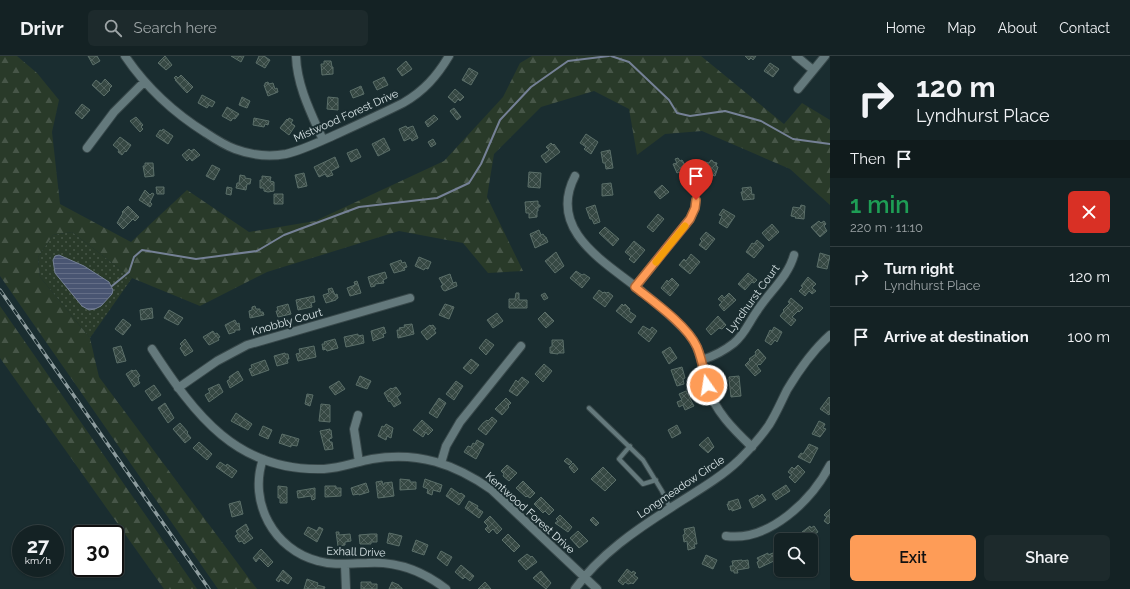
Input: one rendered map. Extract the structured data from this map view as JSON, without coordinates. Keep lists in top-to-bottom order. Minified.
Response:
{"streets":{"street":["Mistwood Forest Drive","Lyndhurst Court","Knobbly Court","Longmeadow Circle","Kentwood Forest Drive","Exhall Drive"]},"crossings":[["Knobbly Court","Kentwood Forest Drive"],["Longmeadow Circle","Kentwood Forest Drive"],["Kentwood Forest Drive","Exhall Drive"]],"page":{"header":"Drivr","search":"Search here","nav":["Home","Map","About","Contact"],"turn":["120 m","Lyndhurst Place"],"then":"Then","heading":["1 min","220 m · 11:10"],"list":[{"name":"Turn right","note":"Lyndhurst Place","value":"120 m"},{"name":"Arrive at destination","value":"100 m"}],"speed":"27 km/h","limit":"30","buttons":["Exit","Share"]}}
